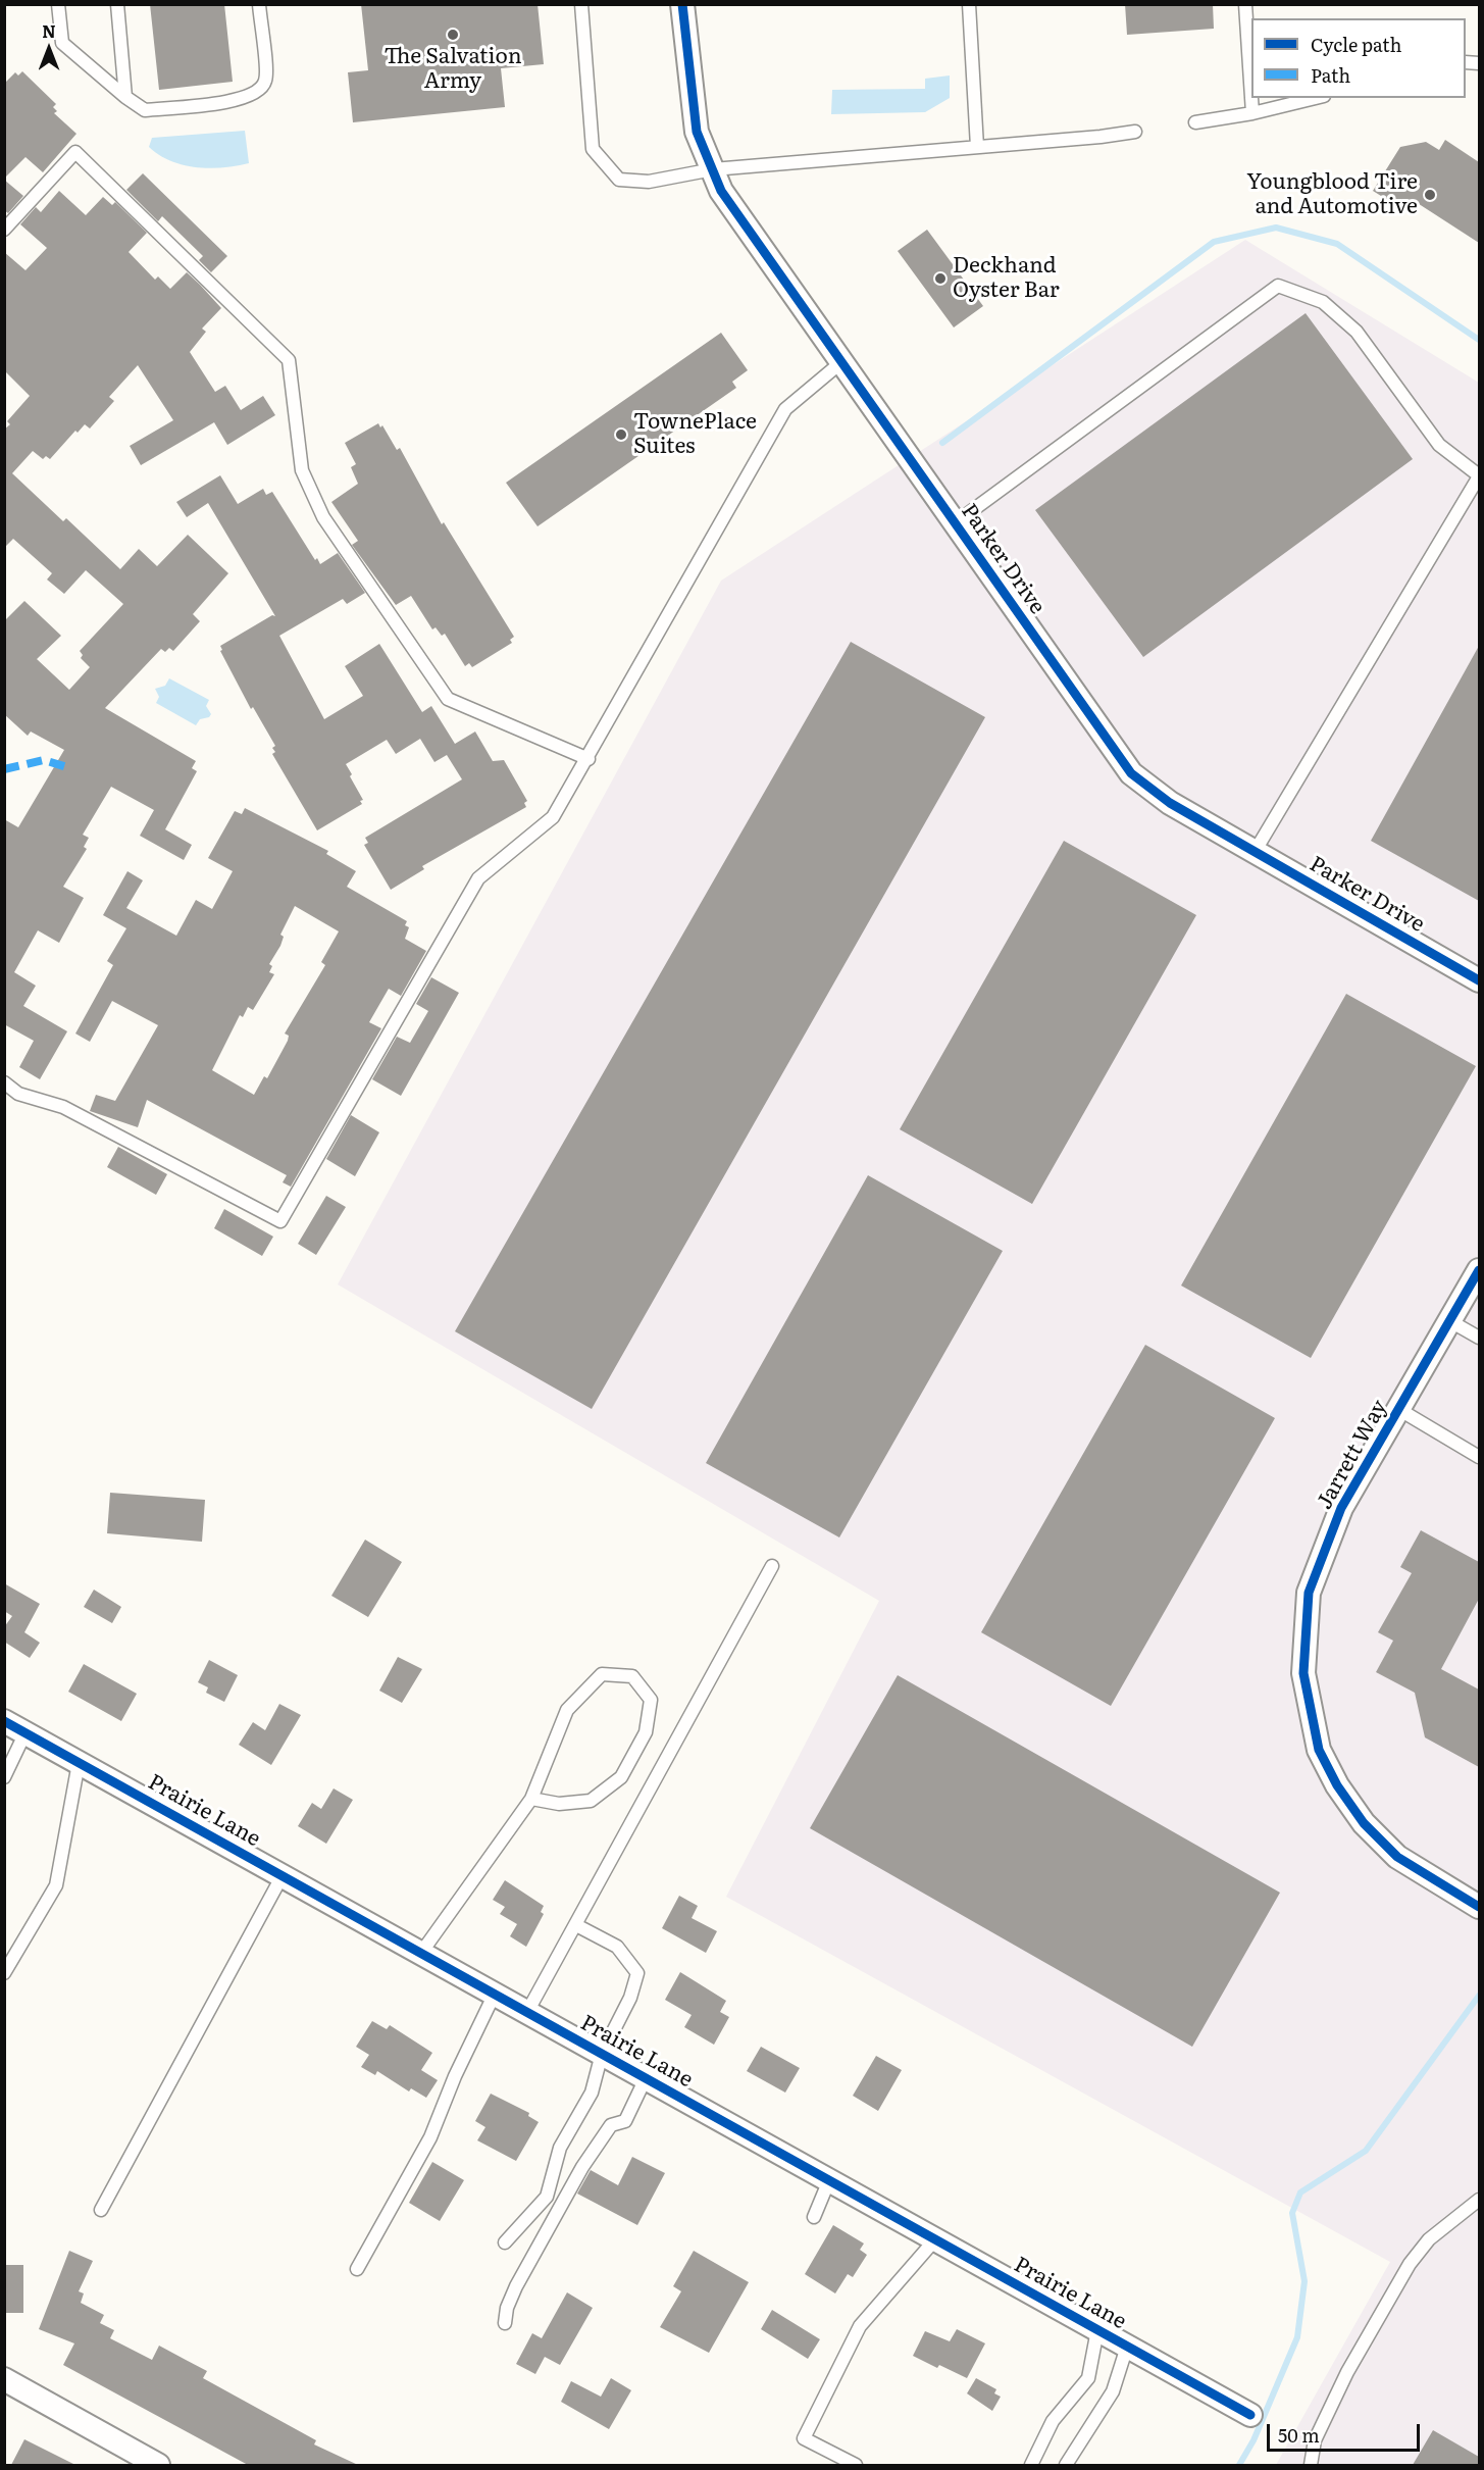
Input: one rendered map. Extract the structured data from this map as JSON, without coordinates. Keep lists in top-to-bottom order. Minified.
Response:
{"streets":{"street":["Parker Drive","Jarrett Way","Prairie Lane"]},"places":["The Salvation Army","Youngblood Tire and Automotive","Deckhand Oyster Bar","TownePlace Suites"],"legend":["Cycle path","Path"],"scale_bar":"50 m","north":"top"}
